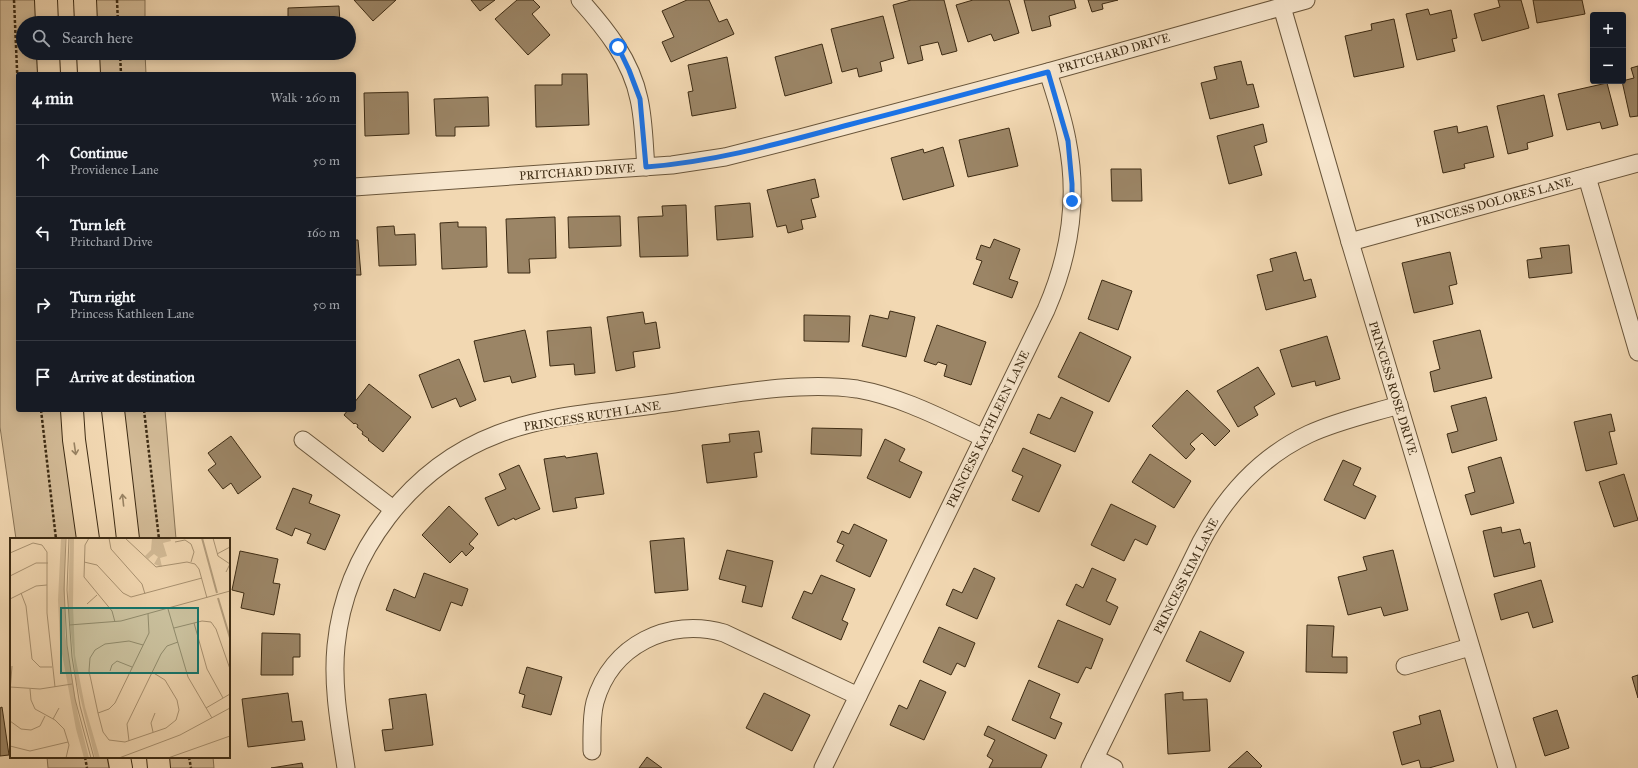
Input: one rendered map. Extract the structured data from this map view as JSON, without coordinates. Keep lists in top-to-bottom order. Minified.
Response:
{"streets":{"street":["PRITCHARD DRIVE","PRINCESS DOLORES LANE","PRINCESS ROSE DRIVE","PRINCESS RUTH LANE","PRINCESS KATHLEEN LANE","PRINCESS KIM LANE"]},"crossings":[["PRITCHARD DRIVE","PRINCESS ROSE DRIVE"],["PRITCHARD DRIVE","PRINCESS KATHLEEN LANE"],["PRINCESS DOLORES LANE","PRINCESS ROSE DRIVE"],["PRINCESS ROSE DRIVE","PRINCESS KIM LANE"],["PRINCESS RUTH LANE","PRINCESS KATHLEEN LANE"]],"page":{"map_buttons":["+","−"],"search":"Search here","heading":["4 min","Walk · 260 m"],"list":[["Continue","Providence Lane","50 m"],["Turn left","Pritchard Drive","160 m"],["Turn right","Princess Kathleen Lane","50 m"],"Arrive at destination"]}}
